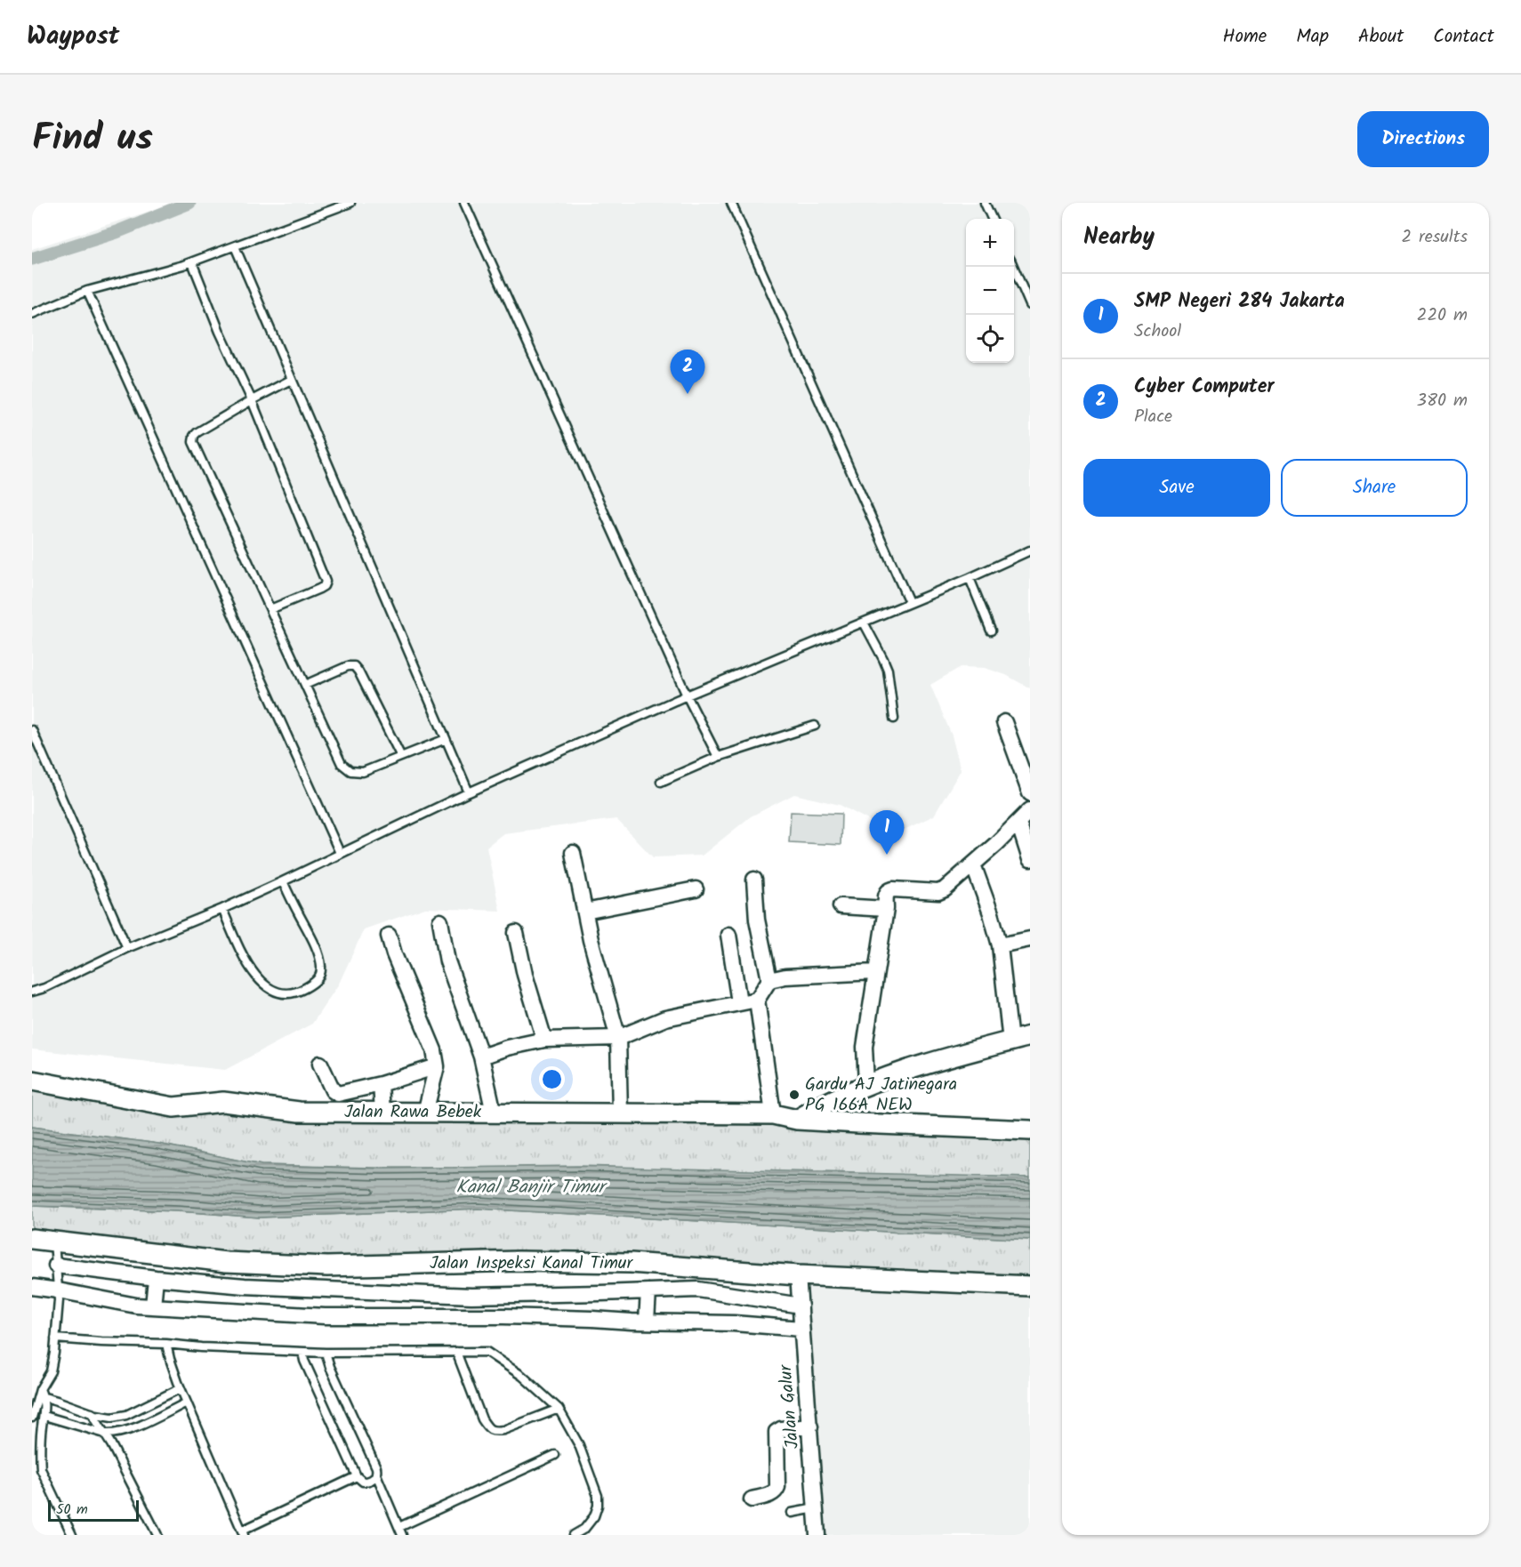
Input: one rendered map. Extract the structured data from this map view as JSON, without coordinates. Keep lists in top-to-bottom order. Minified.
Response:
{"streets":{"street":["Jalan Rawa Bebek","Jalan Inspeksi Kanal Timur","Jalan Galur"]},"crossings":[["Jalan Inspeksi Kanal Timur","Jalan Galur"]],"water":["Kanal Banjir Timur"],"places":["Gardu AJ Jatinegara PG 166A NEW"],"scale_bar":"50 m","page":{"header":"Waypost","nav":["Home","Map","About","Contact"],"title":"Find us","buttons":["Directions",["Save","Share"]],"heading":["Nearby","2 results"],"map_buttons":["+","−"],"list":[{"mark":"1","name":"SMP Negeri 284 Jakarta","note":"School","value":"220 m"},{"mark":"2","name":"Cyber Computer","note":"Place","value":"380 m"}],"pins":["2","1"],"scale":"50 m"}}
